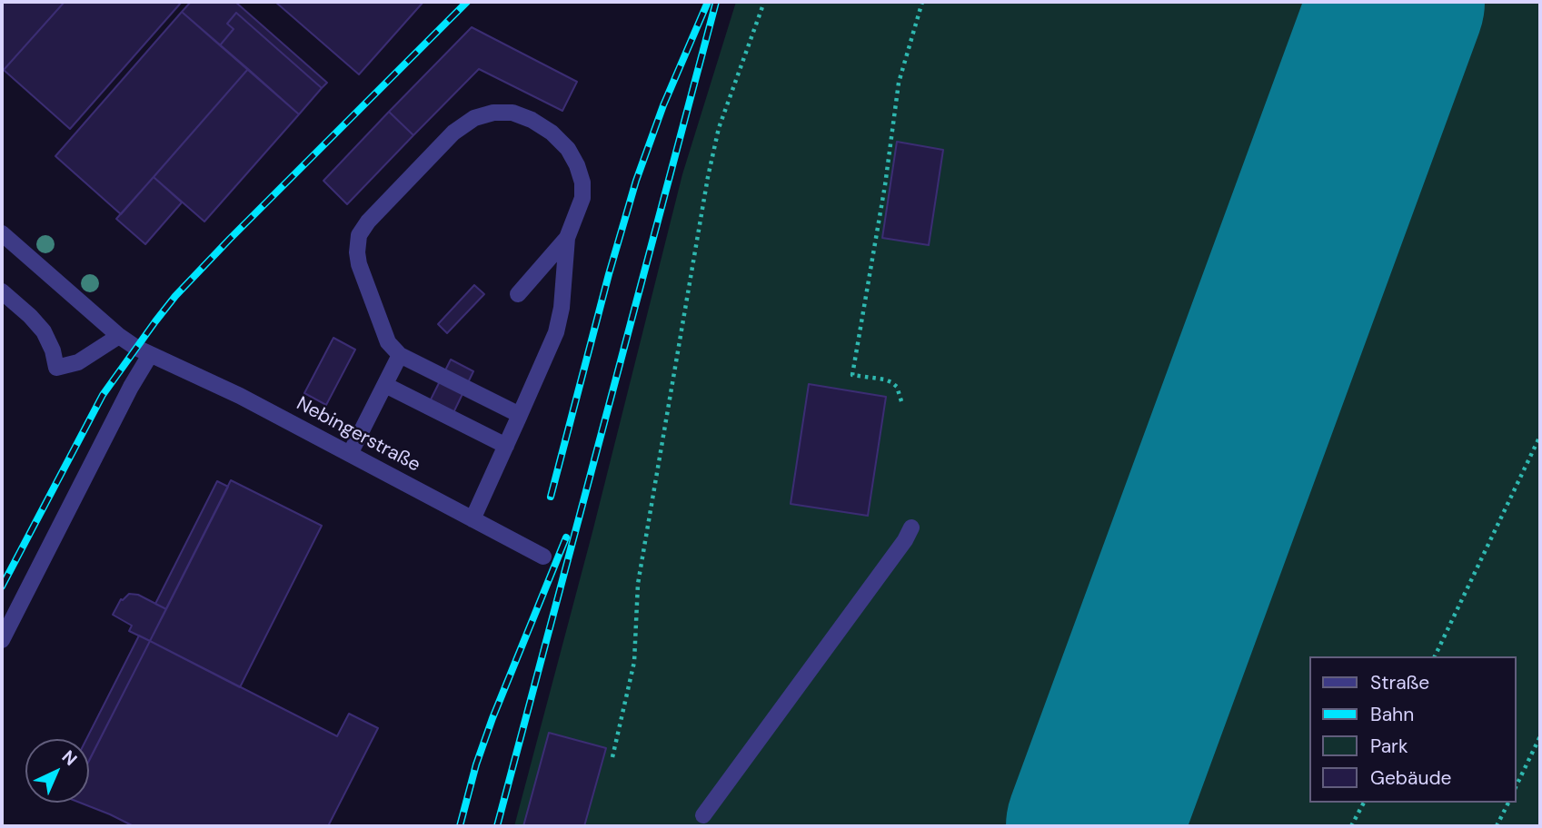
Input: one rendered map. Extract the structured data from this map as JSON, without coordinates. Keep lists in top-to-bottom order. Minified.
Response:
{"streets":{"street":["Nebingerstraße"]},"legend":["Straße","Bahn","Park","Gebäude"],"north":"top right"}
